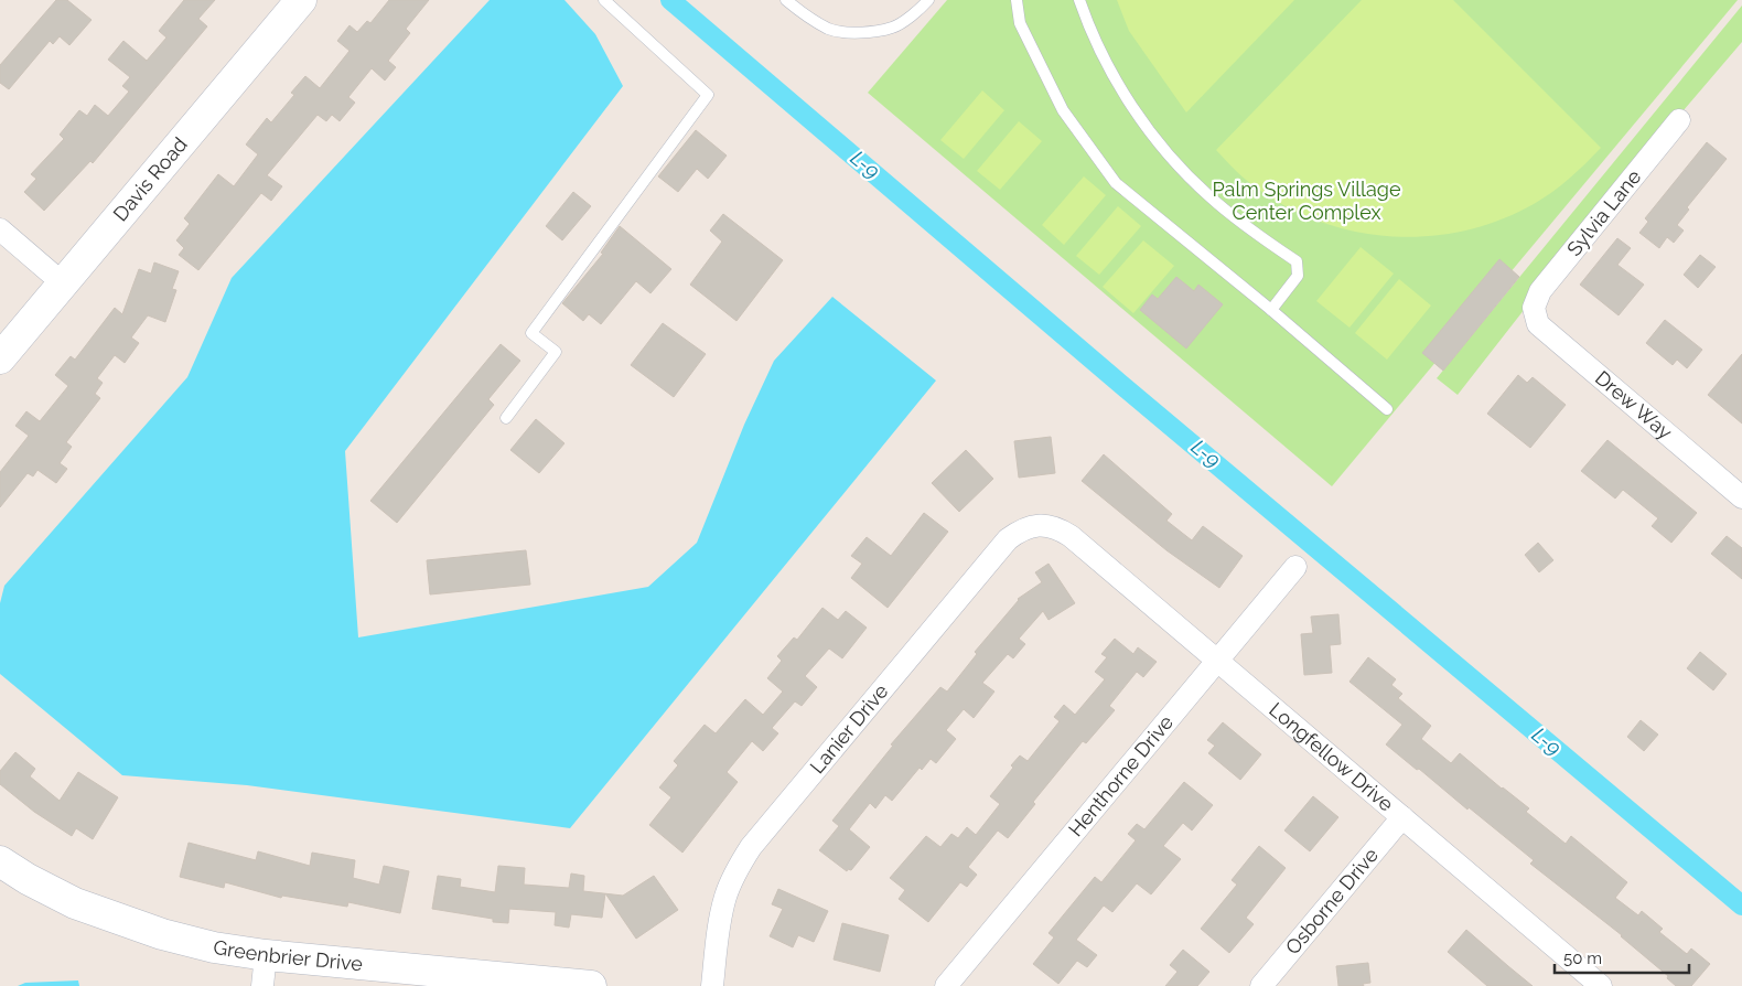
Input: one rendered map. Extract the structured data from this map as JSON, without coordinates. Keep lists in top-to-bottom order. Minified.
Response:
{"streets":{"street":["Davis Road","Sylvia Lane","Drew Way","Lanier Drive","Longfellow Drive","Henthorne Drive","Osborne Drive","Greenbrier Drive"]},"crossings":[["Sylvia Lane","Drew Way"],["Lanier Drive","Longfellow Drive"],["Longfellow Drive","Henthorne Drive"],["Longfellow Drive","Osborne Drive"]],"water":["L-9"],"parks":["Palm Springs Village Center Complex"],"scale_bar":"50 m"}
